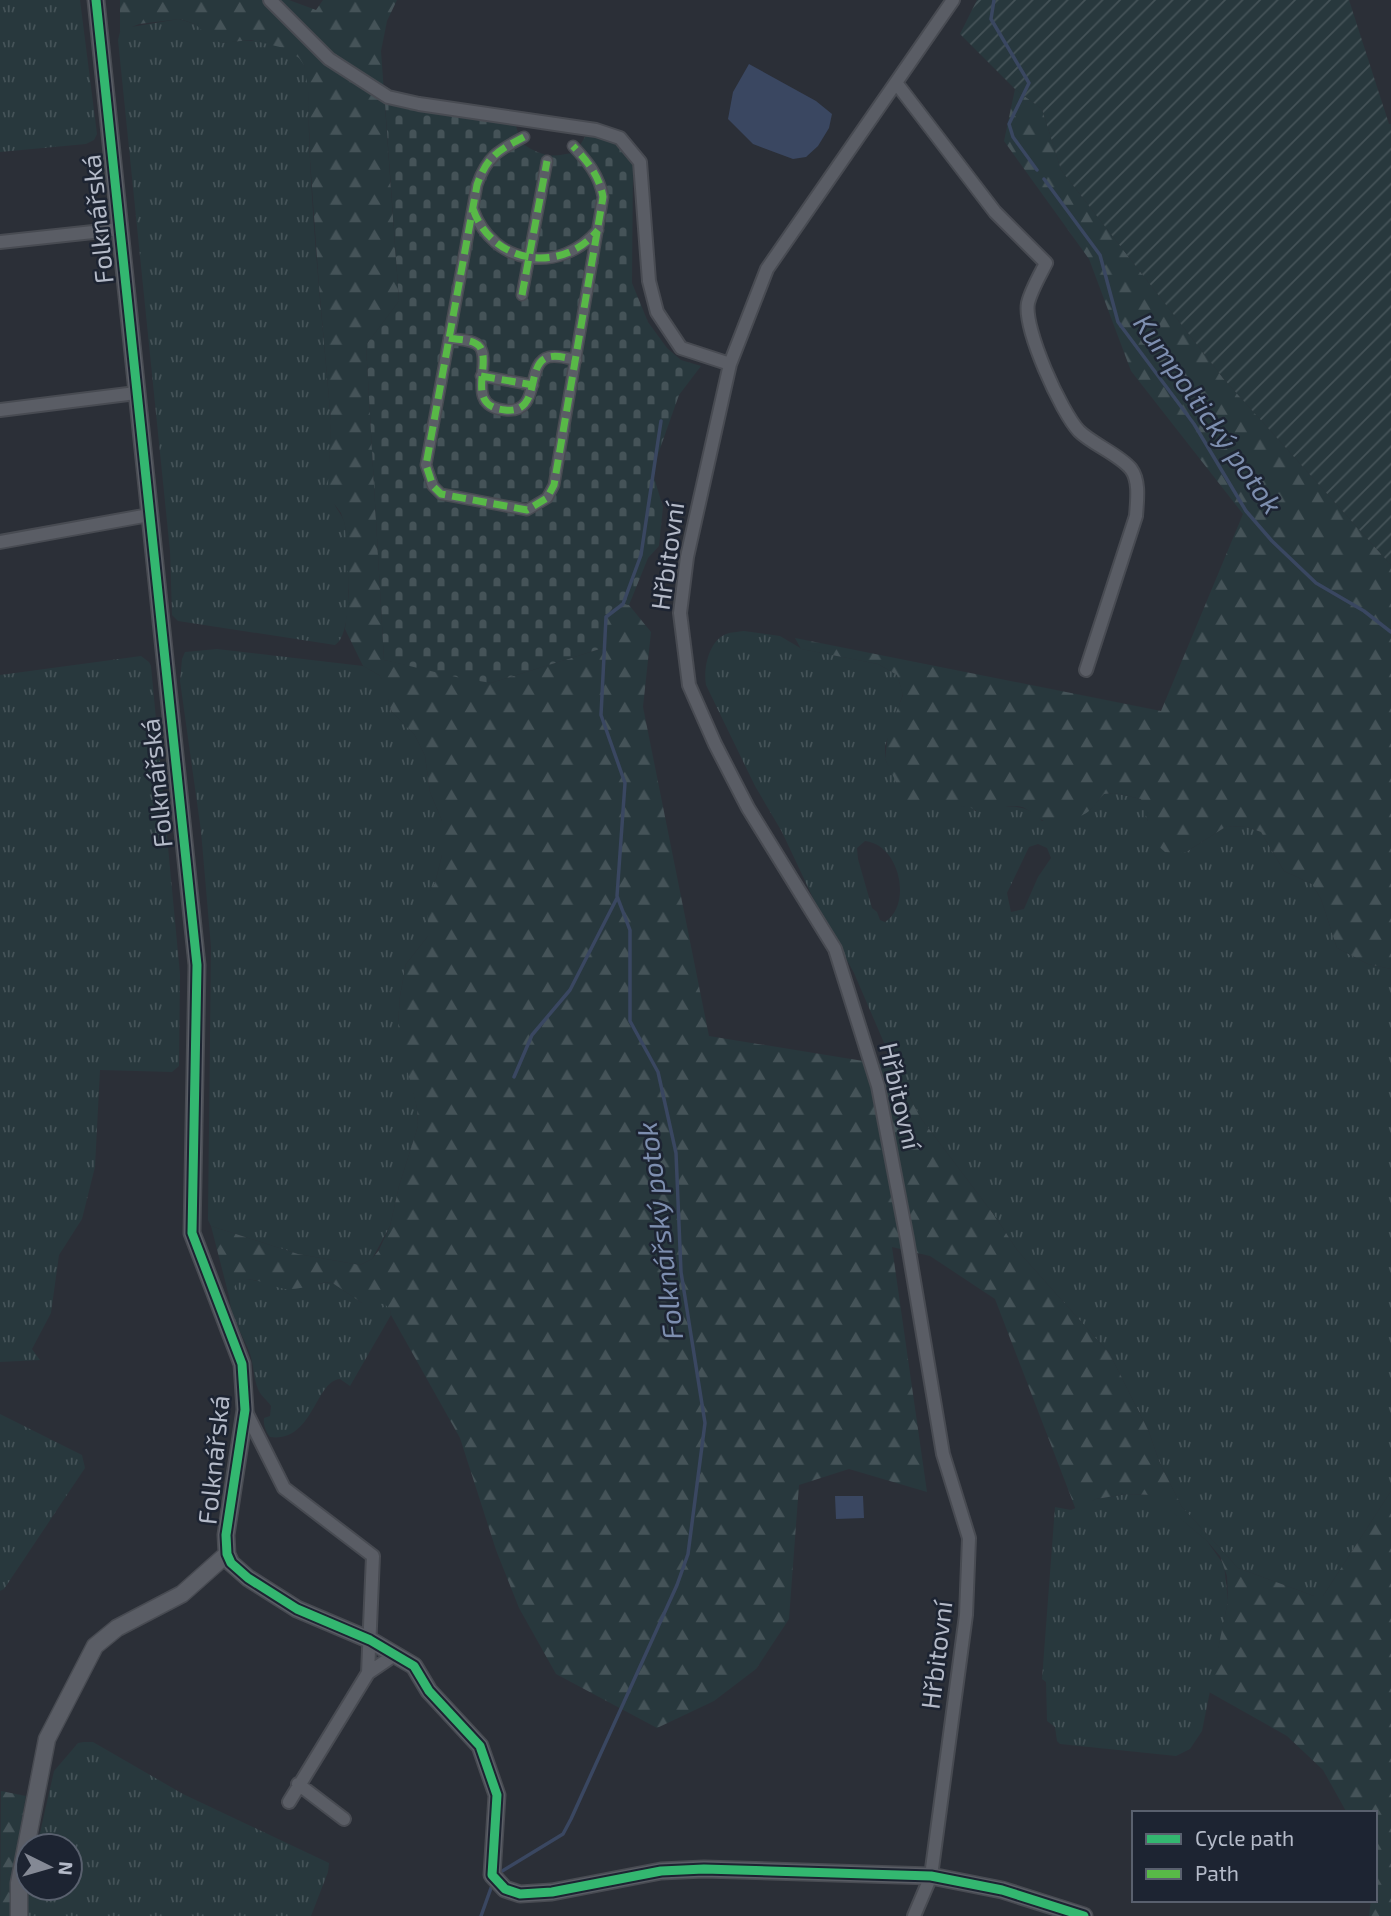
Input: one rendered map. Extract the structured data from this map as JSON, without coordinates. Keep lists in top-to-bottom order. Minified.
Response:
{"streets":{"street":["Folknářská","Hřbitovní"]},"water":["Kumpoltický potok","Folknářský potok"],"legend":["Cycle path","Path"],"north":"right"}
